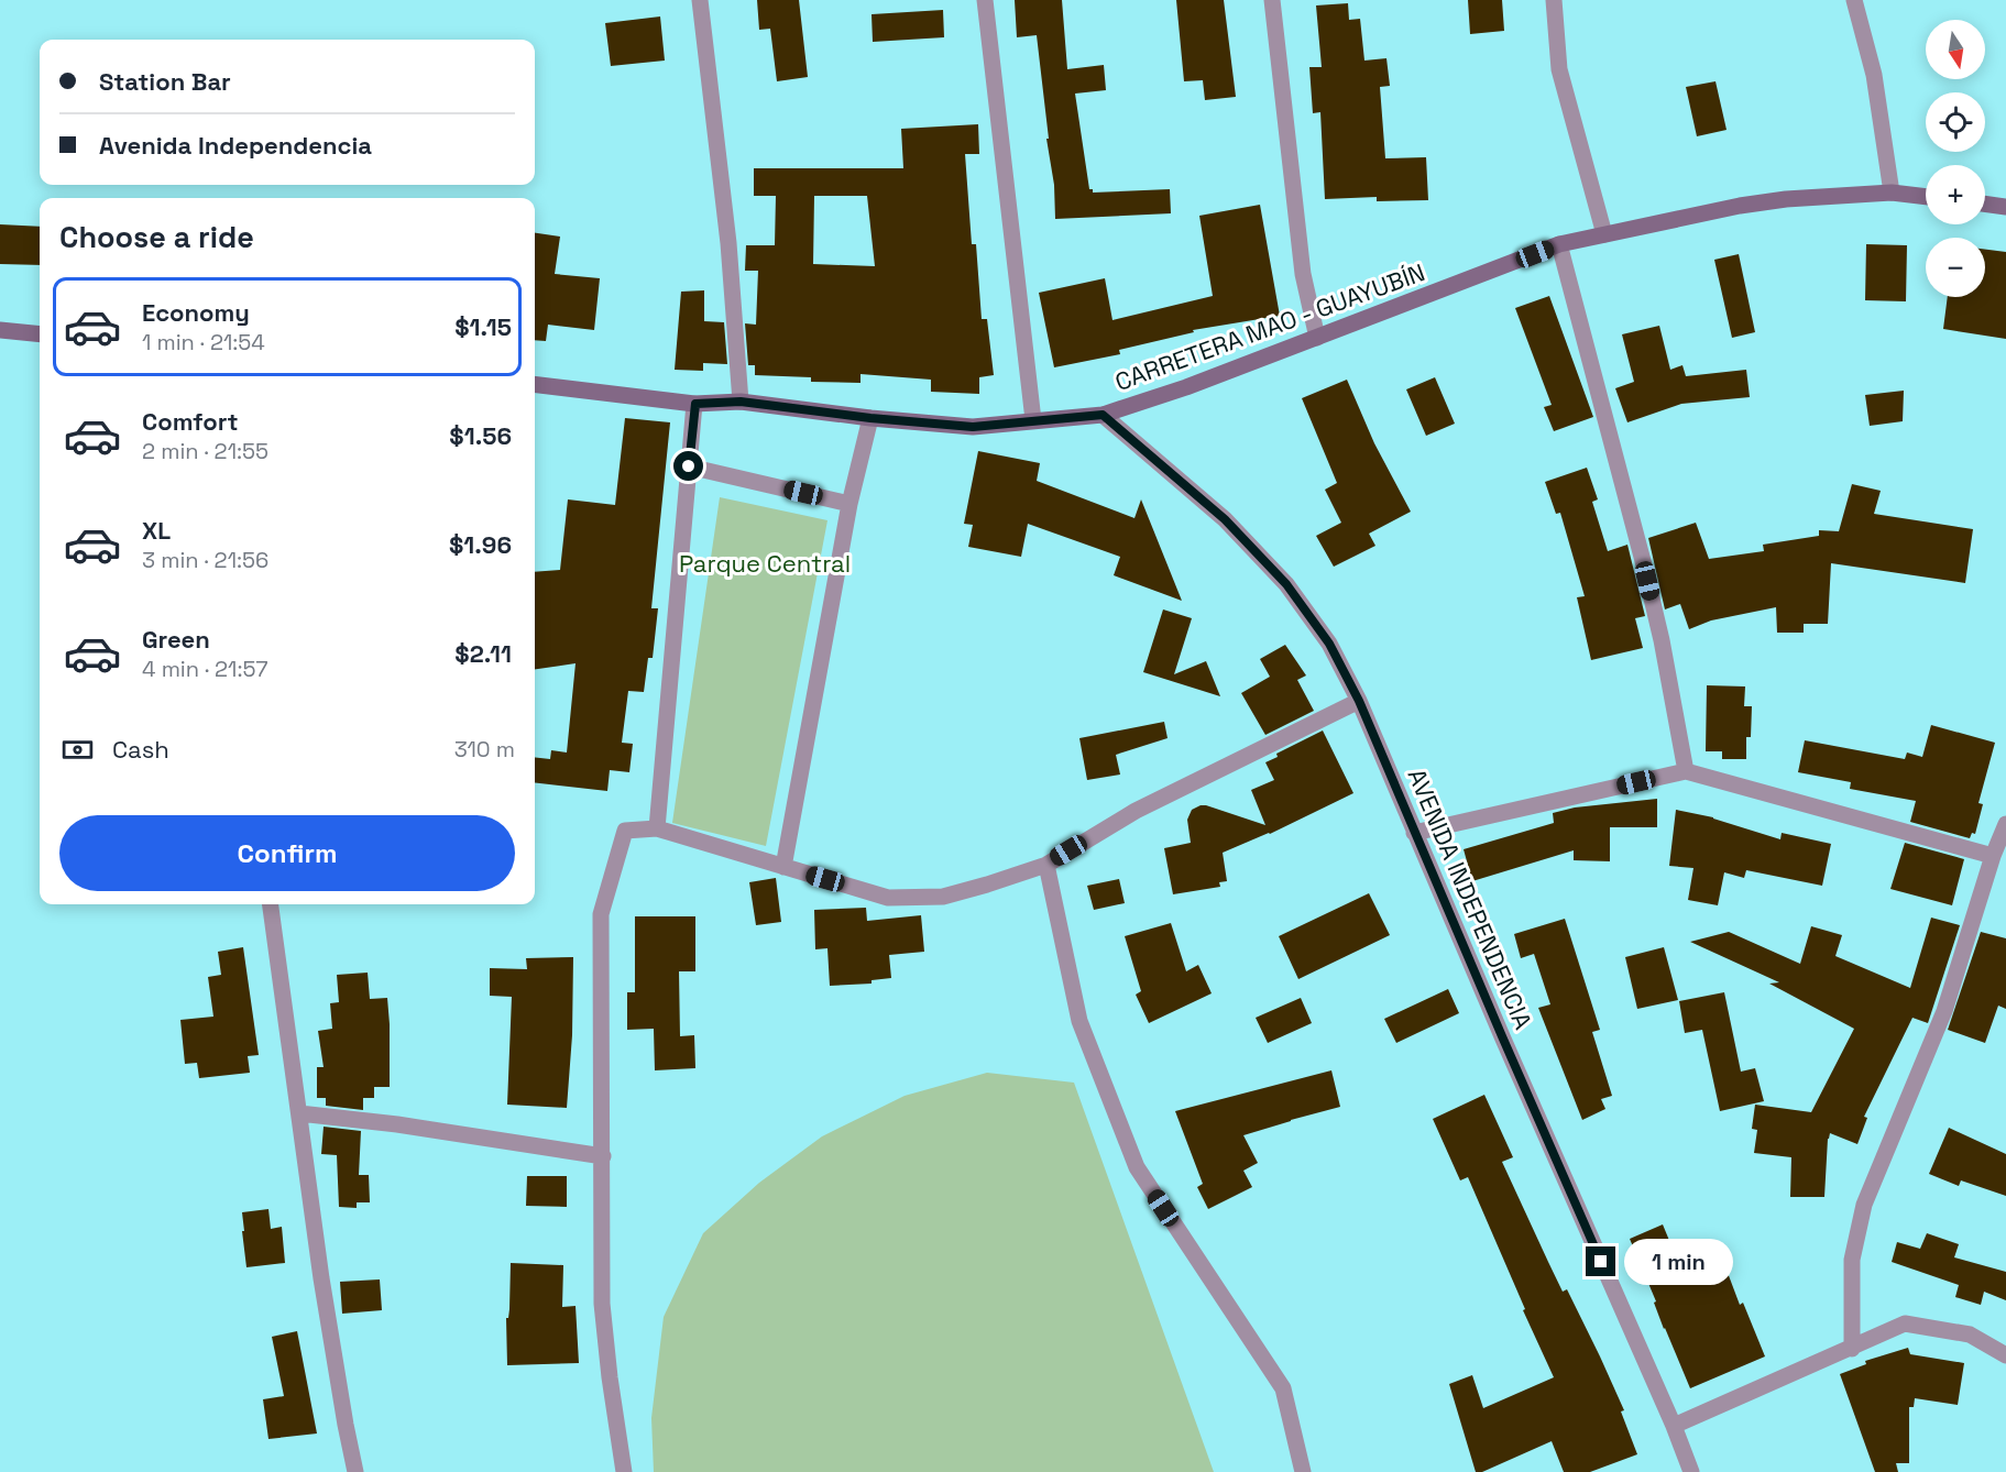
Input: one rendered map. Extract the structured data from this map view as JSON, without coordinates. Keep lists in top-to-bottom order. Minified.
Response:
{"streets":{"main road":["CARRETERA MAO - GUAYUBÍN"],"street":["AVENIDA INDEPENDENCIA"]},"crossings":[["CARRETERA MAO - GUAYUBÍN","AVENIDA INDEPENDENCIA"]],"parks":["Parque Central"],"north":"bottom","page":{"map_buttons":["+","−"],"banner":["Station Bar","Avenida Independencia"],"heading":"Choose a ride","list":[{"name":"Economy","note":"1 min · 21:54","value":"$1.15"},{"name":"Comfort","note":"2 min · 21:55","value":"$1.56"},{"name":"XL","note":"3 min · 21:56","value":"$1.96"},{"name":"Green","note":"4 min · 21:57","value":"$2.11"}],"pay":["Cash","310 m"],"buttons":"Confirm","bubble":"1 min"}}
